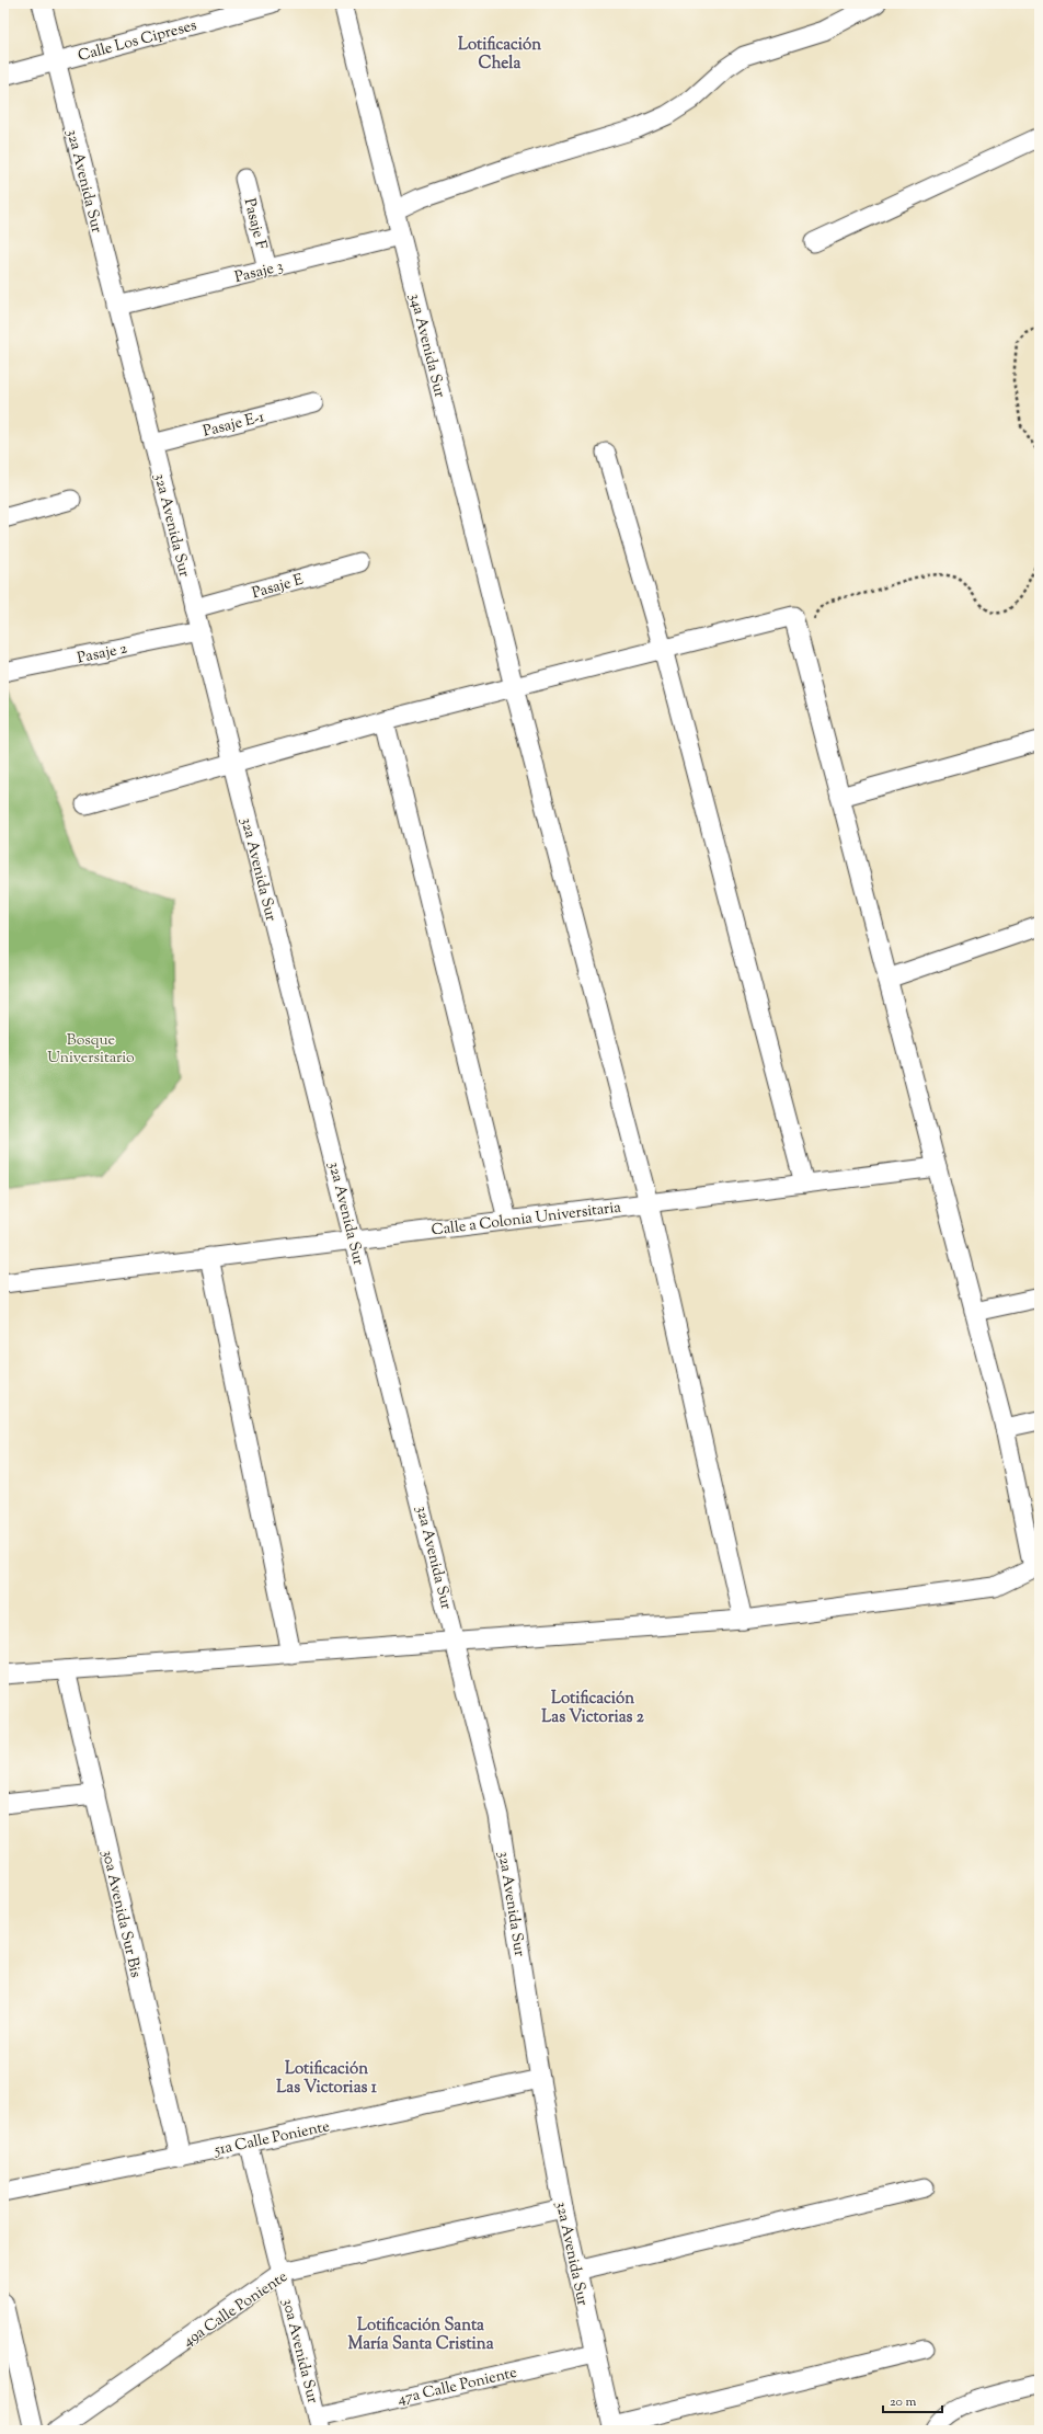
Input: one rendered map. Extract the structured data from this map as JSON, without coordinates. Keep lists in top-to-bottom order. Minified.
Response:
{"streets":{"street":["Calle Los Cipreses","32a Avenida Sur","Pasaje F","Pasaje 3","34a Avenida Sur","Pasaje E-1","Pasaje E","Pasaje 2","Calle a Colonia Universitaria","30a Avenida Sur Bis","51a Calle Poniente","49a Calle Poniente","30a Avenida Sur","47a Calle Poniente"]},"crossings":[["Calle Los Cipreses","32a Avenida Sur"],["32a Avenida Sur","Pasaje 3"],["32a Avenida Sur","Pasaje E-1"],["32a Avenida Sur","Pasaje E"],["32a Avenida Sur","Pasaje 2"],["32a Avenida Sur","Calle a Colonia Universitaria"],["32a Avenida Sur","51a Calle Poniente"],["32a Avenida Sur","49a Calle Poniente"],["32a Avenida Sur","47a Calle Poniente"],["Pasaje F","Pasaje 3"],["Pasaje 3","34a Avenida Sur"],["34a Avenida Sur","Calle a Colonia Universitaria"],["30a Avenida Sur Bis","51a Calle Poniente"],["51a Calle Poniente","30a Avenida Sur"],["49a Calle Poniente","30a Avenida Sur"],["30a Avenida Sur","47a Calle Poniente"]],"districts":["Lotificación Chela","Lotificación Las Victorias 2","Lotificación Las Victorias 1","Lotificación Santa María Santa Cristina"],"parks":["Bosque Universitario"],"scale_bar":"20 m"}
